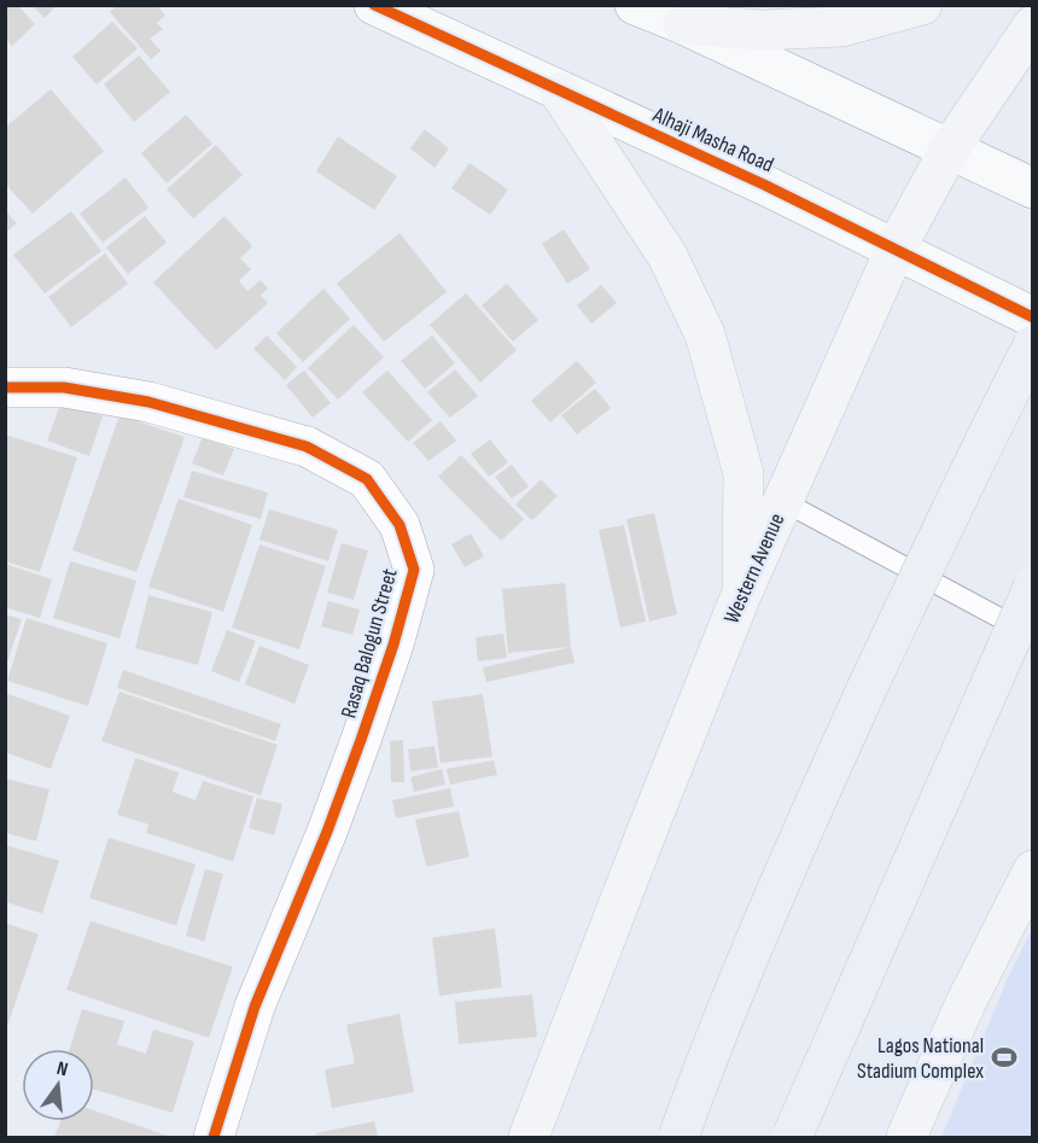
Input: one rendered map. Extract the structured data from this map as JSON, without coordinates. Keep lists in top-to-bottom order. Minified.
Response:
{"streets":{"main road":["Western Avenue"],"street":["Alhaji Masha Road","Rasaq Balogun Street"]},"crossings":[["Alhaji Masha Road","Western Avenue"]],"places":{"sports":["Lagos National Stadium Complex"]},"north":"top"}
